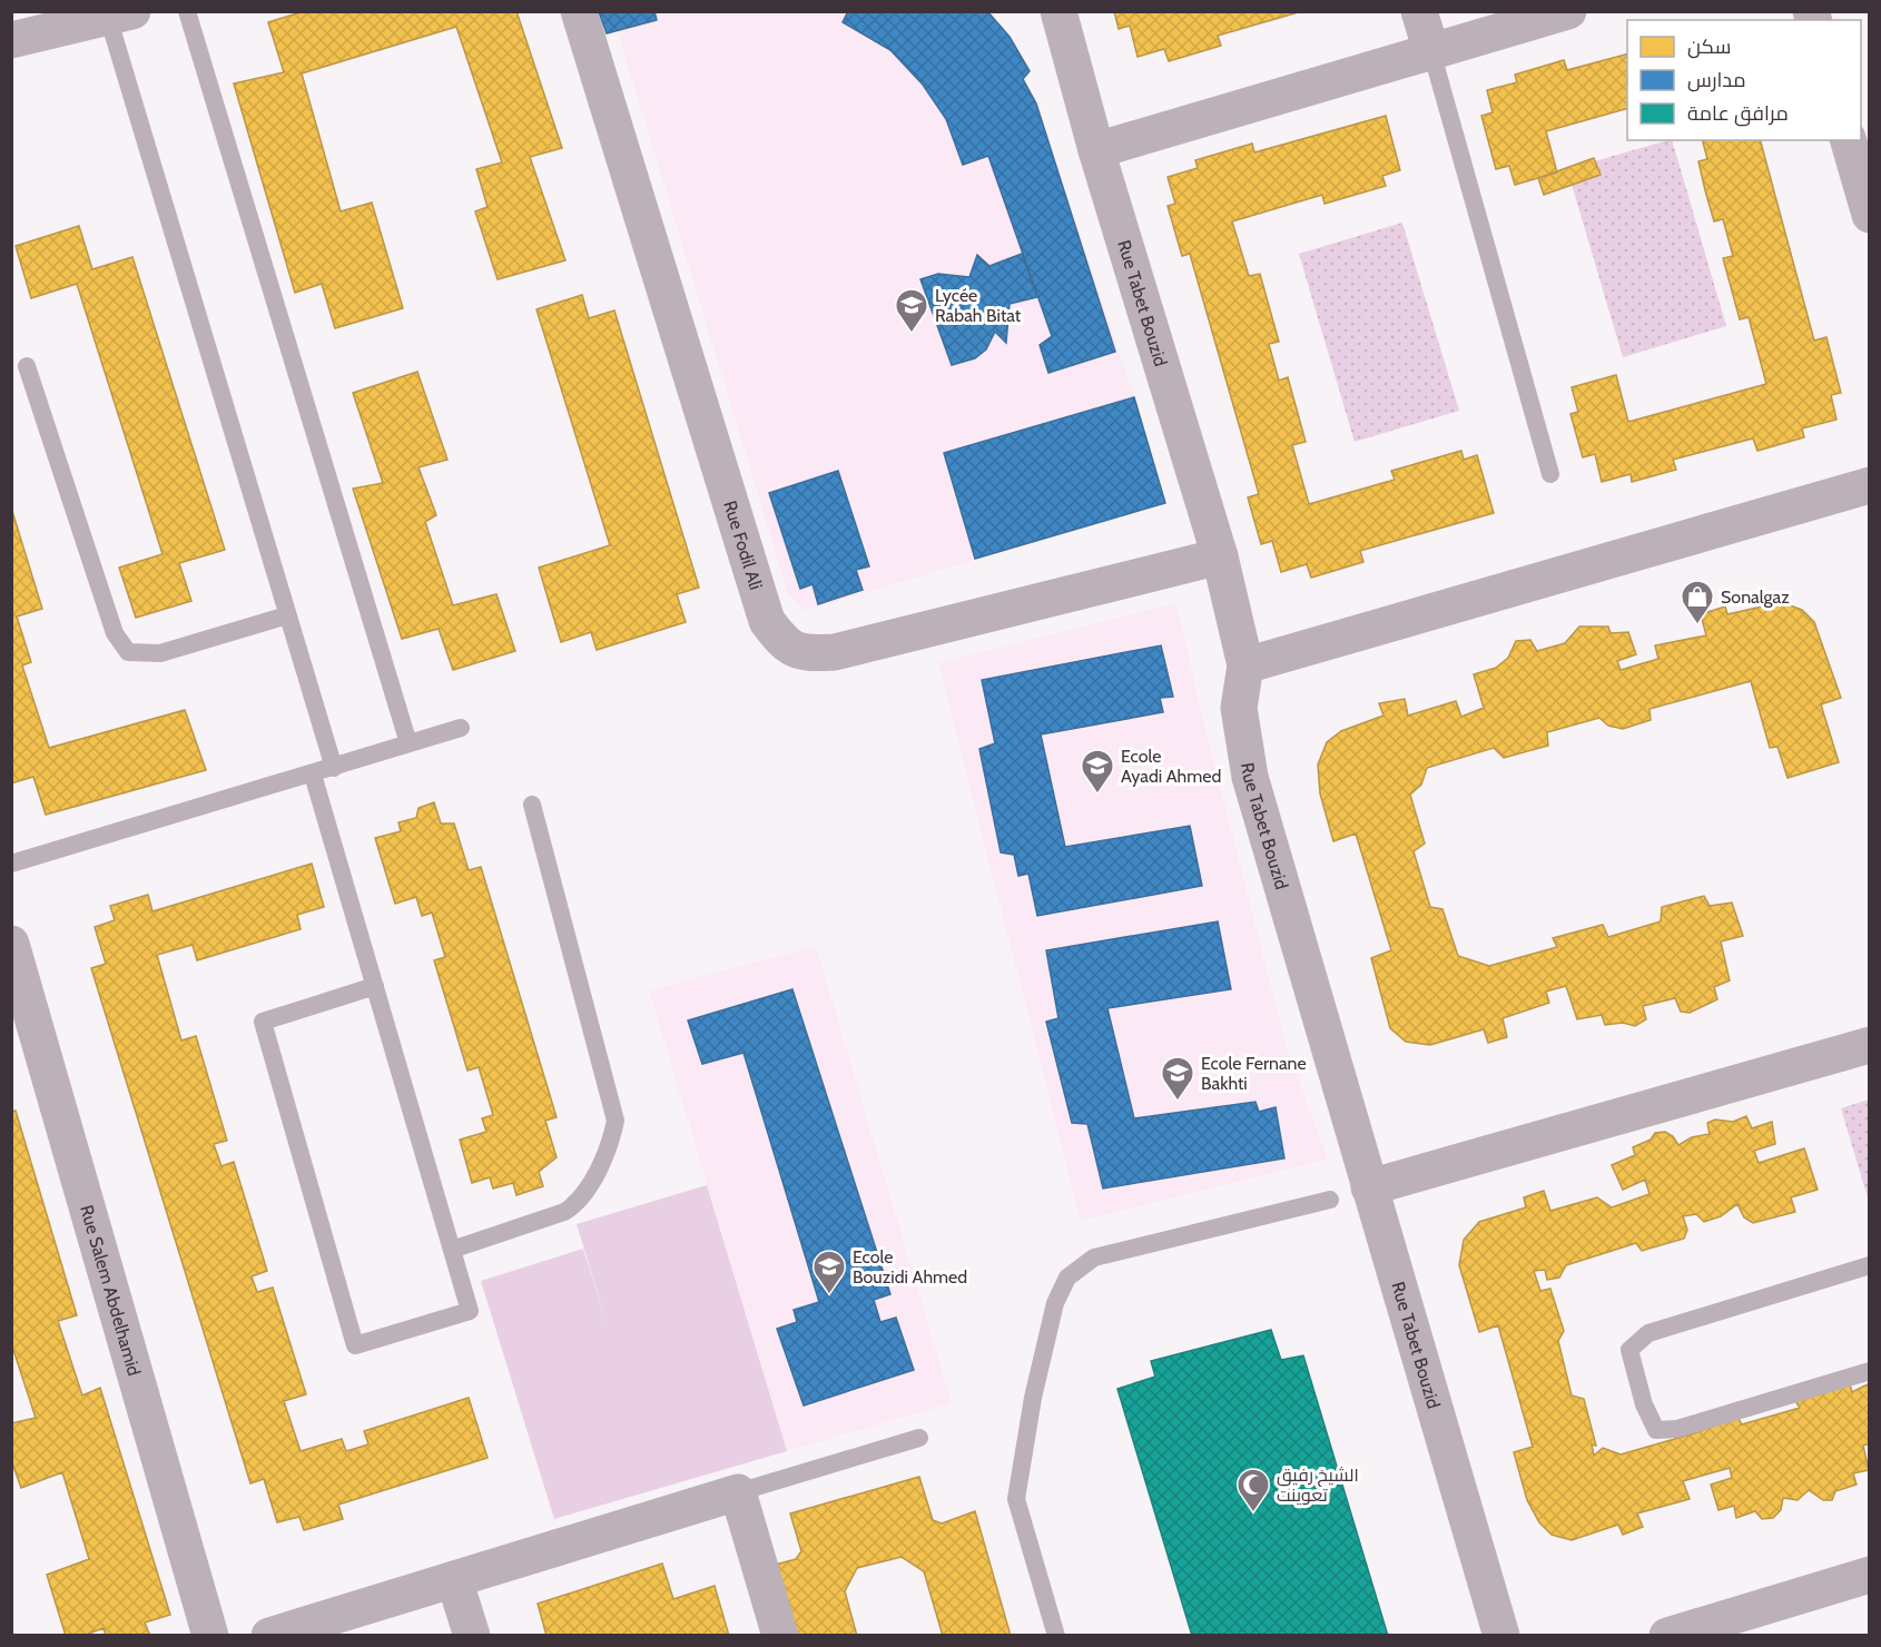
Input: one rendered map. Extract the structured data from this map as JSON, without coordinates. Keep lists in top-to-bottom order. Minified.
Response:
{"streets":{"street":["Rue Tabet Bouzid","Rue Fodil Ali","Rue Salem Abdelhamid"]},"crossings":[["Rue Tabet Bouzid","Rue Fodil Ali"]],"places":{"school or university":["Lycée Rabah Bitat","Ecole Ayadi Ahmed","Ecole Fernane Bakhti","Ecole Bouzidi Ahmed"],"shop":["Sonalgaz"],"mosque":["الشيخ رفيق تعوينت"]},"legend":["سكن","مدارس","مرافق عامة"]}
